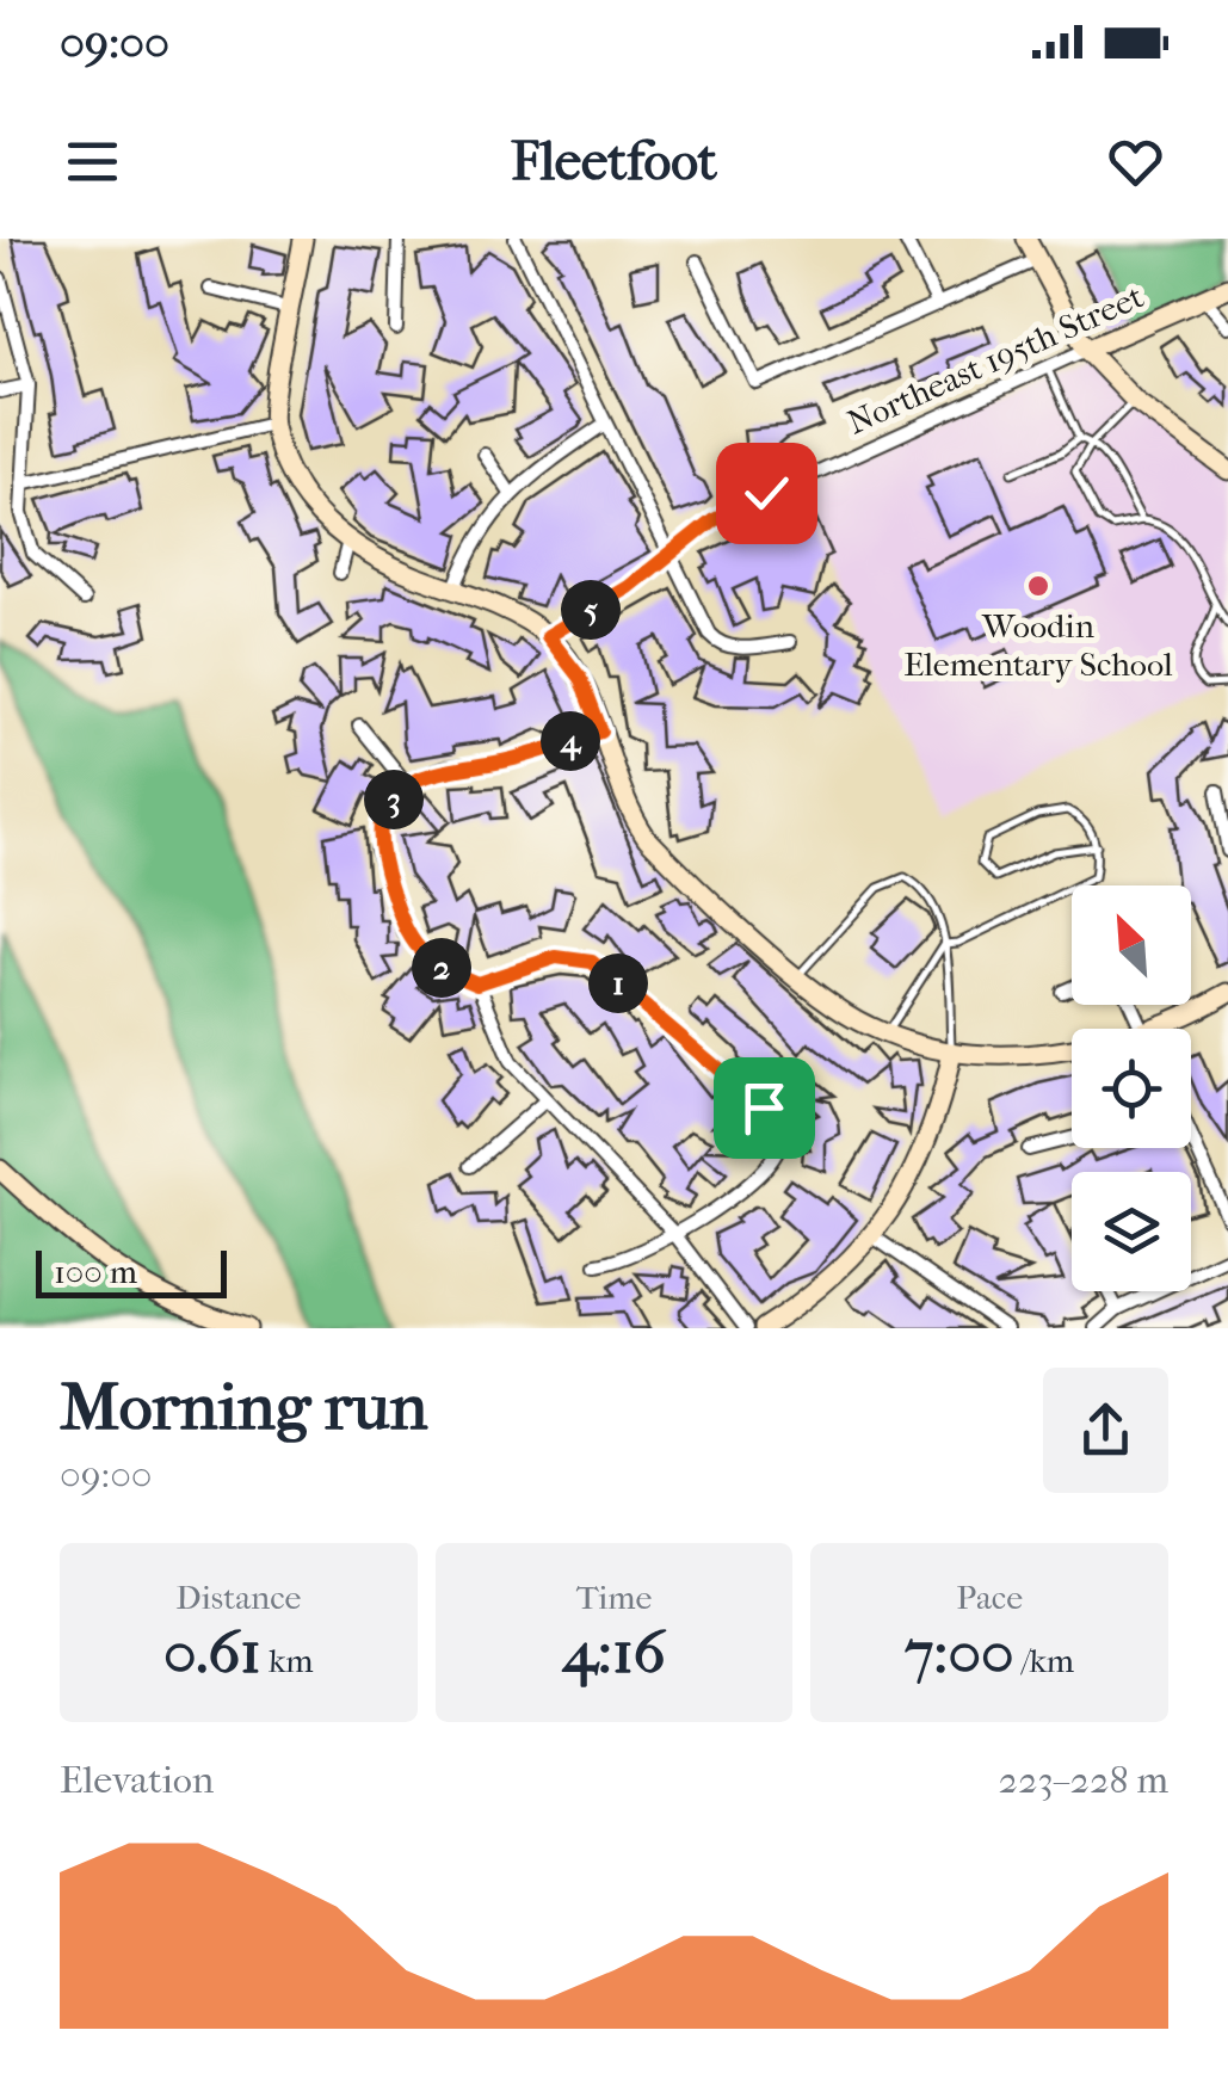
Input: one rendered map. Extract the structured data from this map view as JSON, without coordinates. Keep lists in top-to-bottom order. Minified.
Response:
{"streets":{"street":["Northeast 195th Street"]},"places":["Woodin Elementary School"],"scale_bar":"100 m","north":"top left","page":{"status":"09:00","header":"Fleetfoot","pins":["5","4","3","2","1"],"scale":"100 m","heading":["Morning run","09:00"],"stats":[["Distance","0.61 km"],["Time","4:16"],["Pace","7:00 /km"]],"chart":["Elevation","223–228 m"]}}
